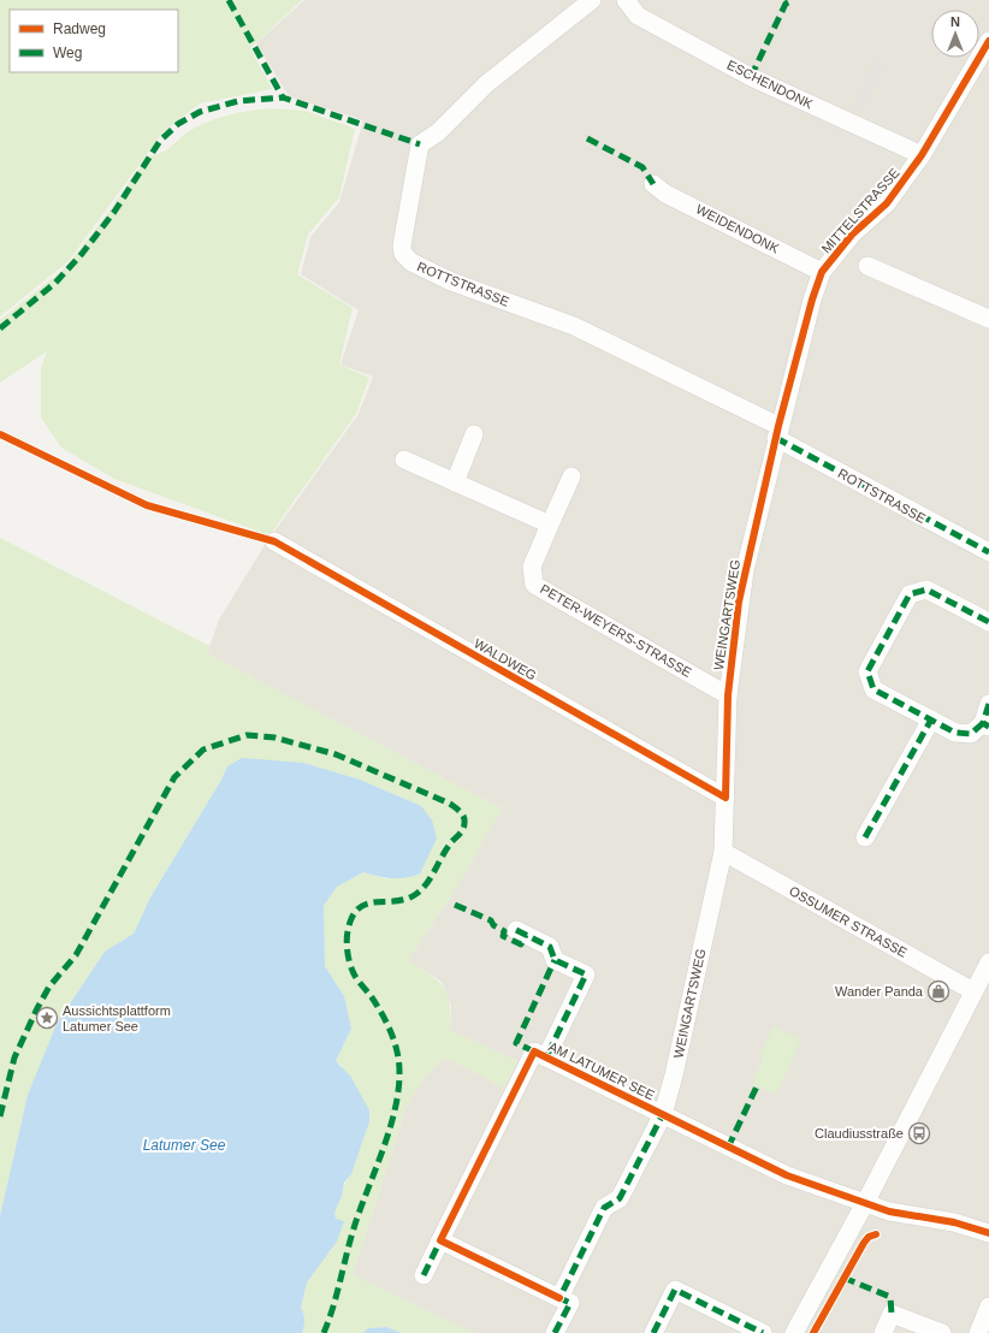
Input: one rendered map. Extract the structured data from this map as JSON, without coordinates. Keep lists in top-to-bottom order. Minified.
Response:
{"streets":{"street":["ESCHENDONK","MITTELSTRASSE","WEIDENDONK","ROTTSTRASSE","WEINGARTSWEG","PETER-WEYERS-STRASSE","WALDWEG","OSSUMER STRASSE","AM LATUMER SEE"]},"crossings":[["ESCHENDONK","MITTELSTRASSE"],["MITTELSTRASSE","WEIDENDONK"],["MITTELSTRASSE","ROTTSTRASSE"],["MITTELSTRASSE","WEINGARTSWEG"],["ROTTSTRASSE","WEINGARTSWEG"],["WEINGARTSWEG","PETER-WEYERS-STRASSE"],["WEINGARTSWEG","WALDWEG"],["WEINGARTSWEG","OSSUMER STRASSE"],["WEINGARTSWEG","AM LATUMER SEE"]],"water":["Latumer See"],"places":{"shop":["Wander Panda"],"place":["Aussichtsplattform Latumer See"],"bus stop":["Claudiusstraße"]},"legend":["Radweg","Weg"],"north":"top"}
